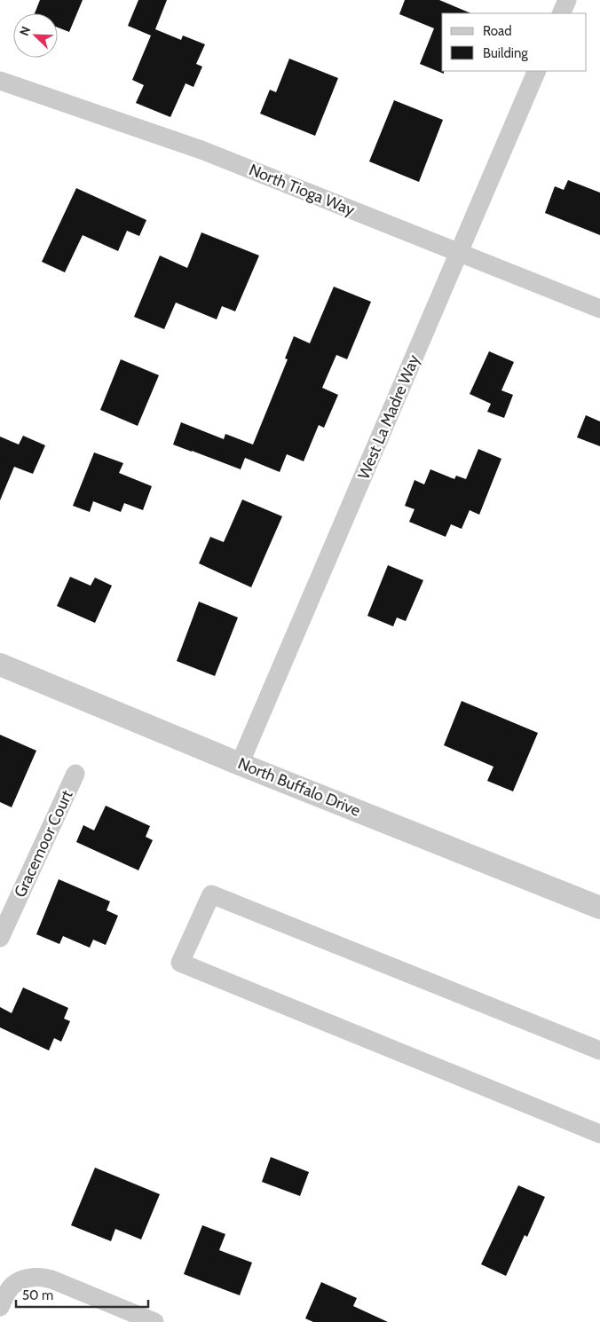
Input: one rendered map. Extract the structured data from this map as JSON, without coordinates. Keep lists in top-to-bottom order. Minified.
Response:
{"streets":{"street":["North Tioga Way","West La Madre Way","North Buffalo Drive","Gracemoor Court"]},"crossings":[["North Tioga Way","West La Madre Way"],["West La Madre Way","North Buffalo Drive"]],"legend":["Road","Building"],"scale_bar":"50 m","north":"top left"}
